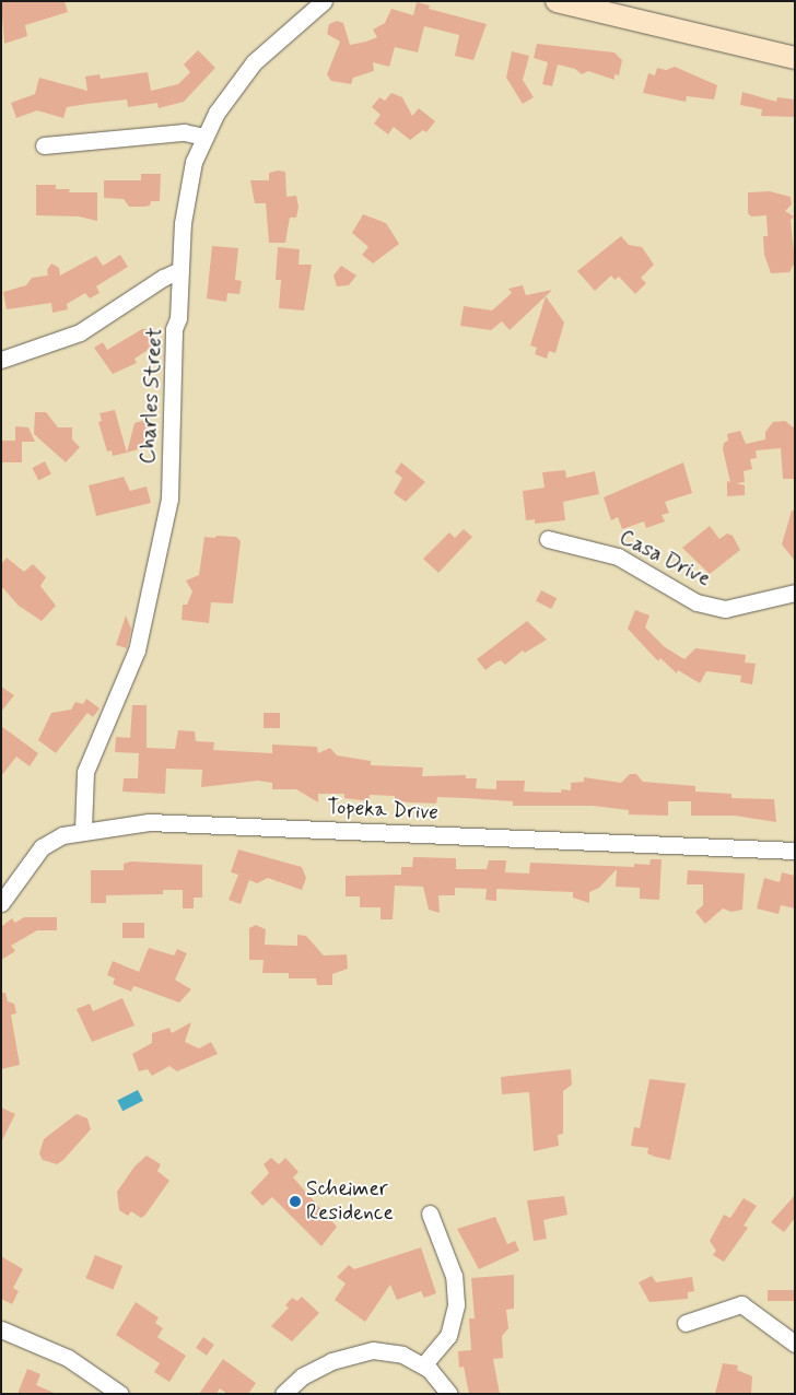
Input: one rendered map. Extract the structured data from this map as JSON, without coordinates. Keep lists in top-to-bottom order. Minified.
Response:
{"streets":{"street":["Charles Street","Casa Drive","Topeka Drive"]},"crossings":[["Charles Street","Topeka Drive"]],"places":["Scheimer Residence"]}
